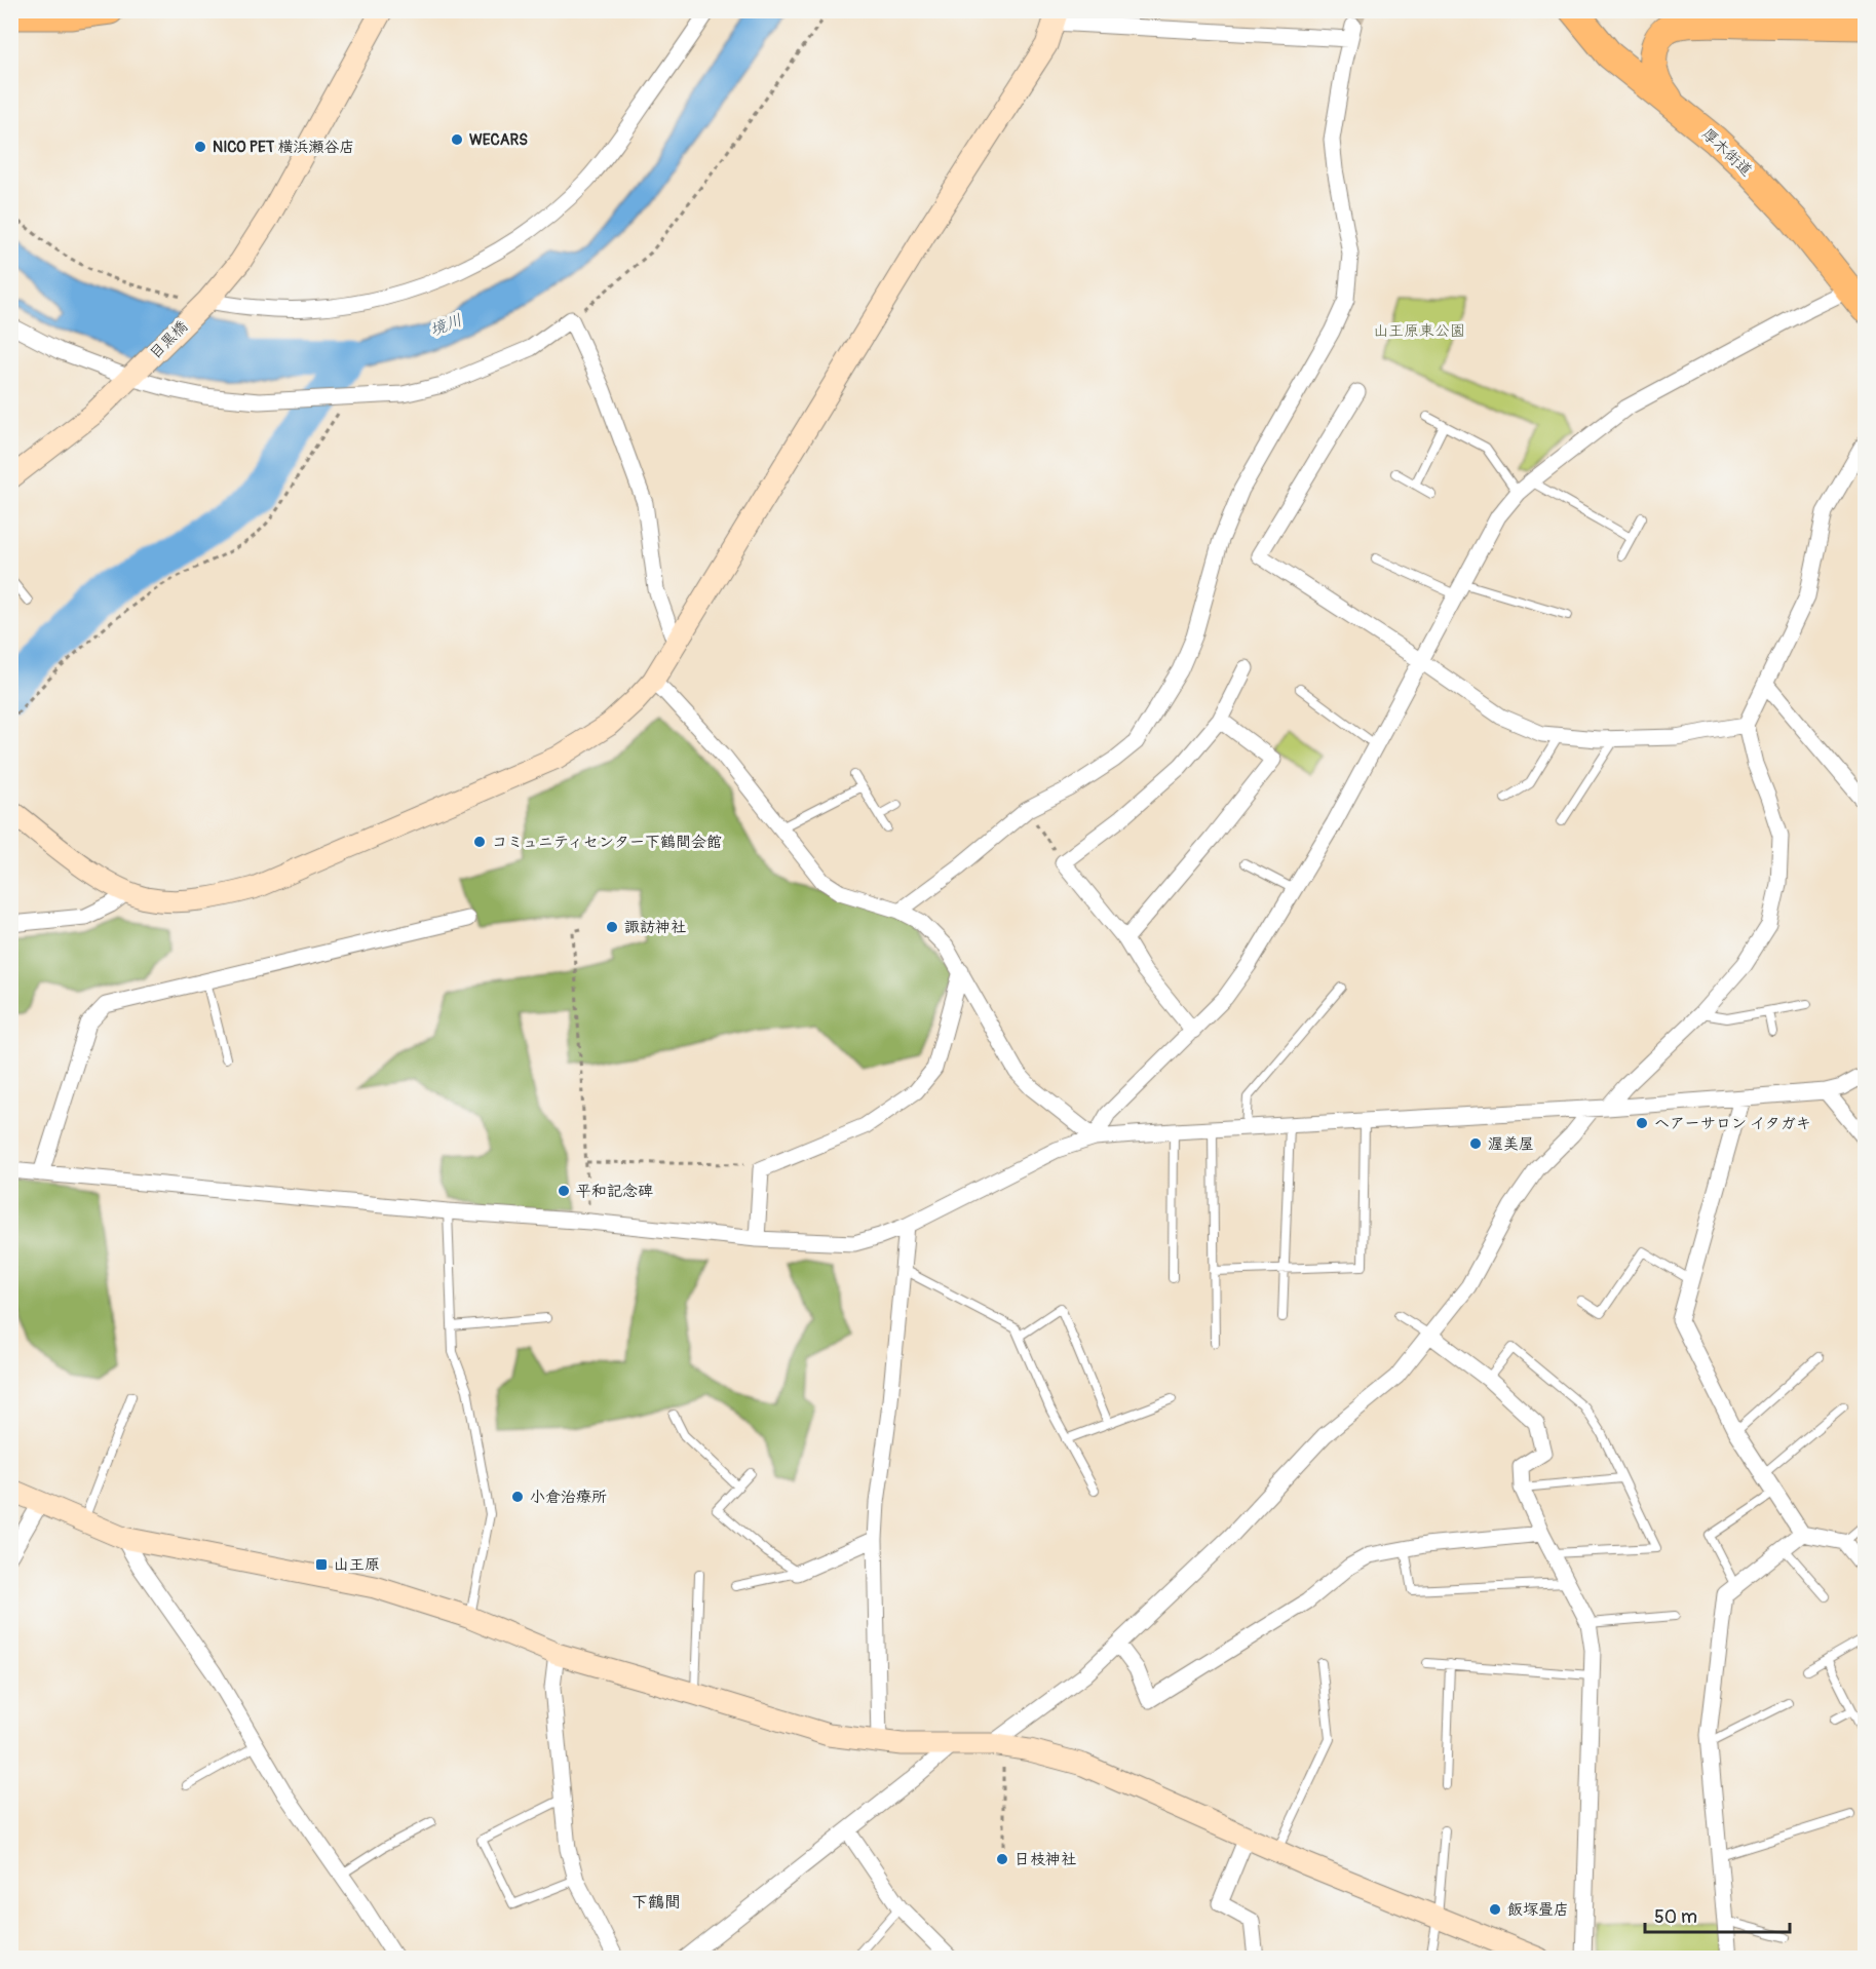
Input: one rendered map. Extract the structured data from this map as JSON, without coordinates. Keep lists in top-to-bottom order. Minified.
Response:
{"streets":{"highway":["厚木街道"],"street":["目黒橋"]},"districts":["下鶴間"],"water":["境川"],"parks":["山王原東公園"],"places":{"other":["WECARS","NICO PET 横浜瀬谷店","コミュニティセンター下鶴間会館","諏訪神社","ヘアーサロン イタガキ","渥美屋","平和記念碑","小倉治療所","日枝神社","飯塚畳店"],"transit":["山王原"]},"scale_bar":"50 m"}
